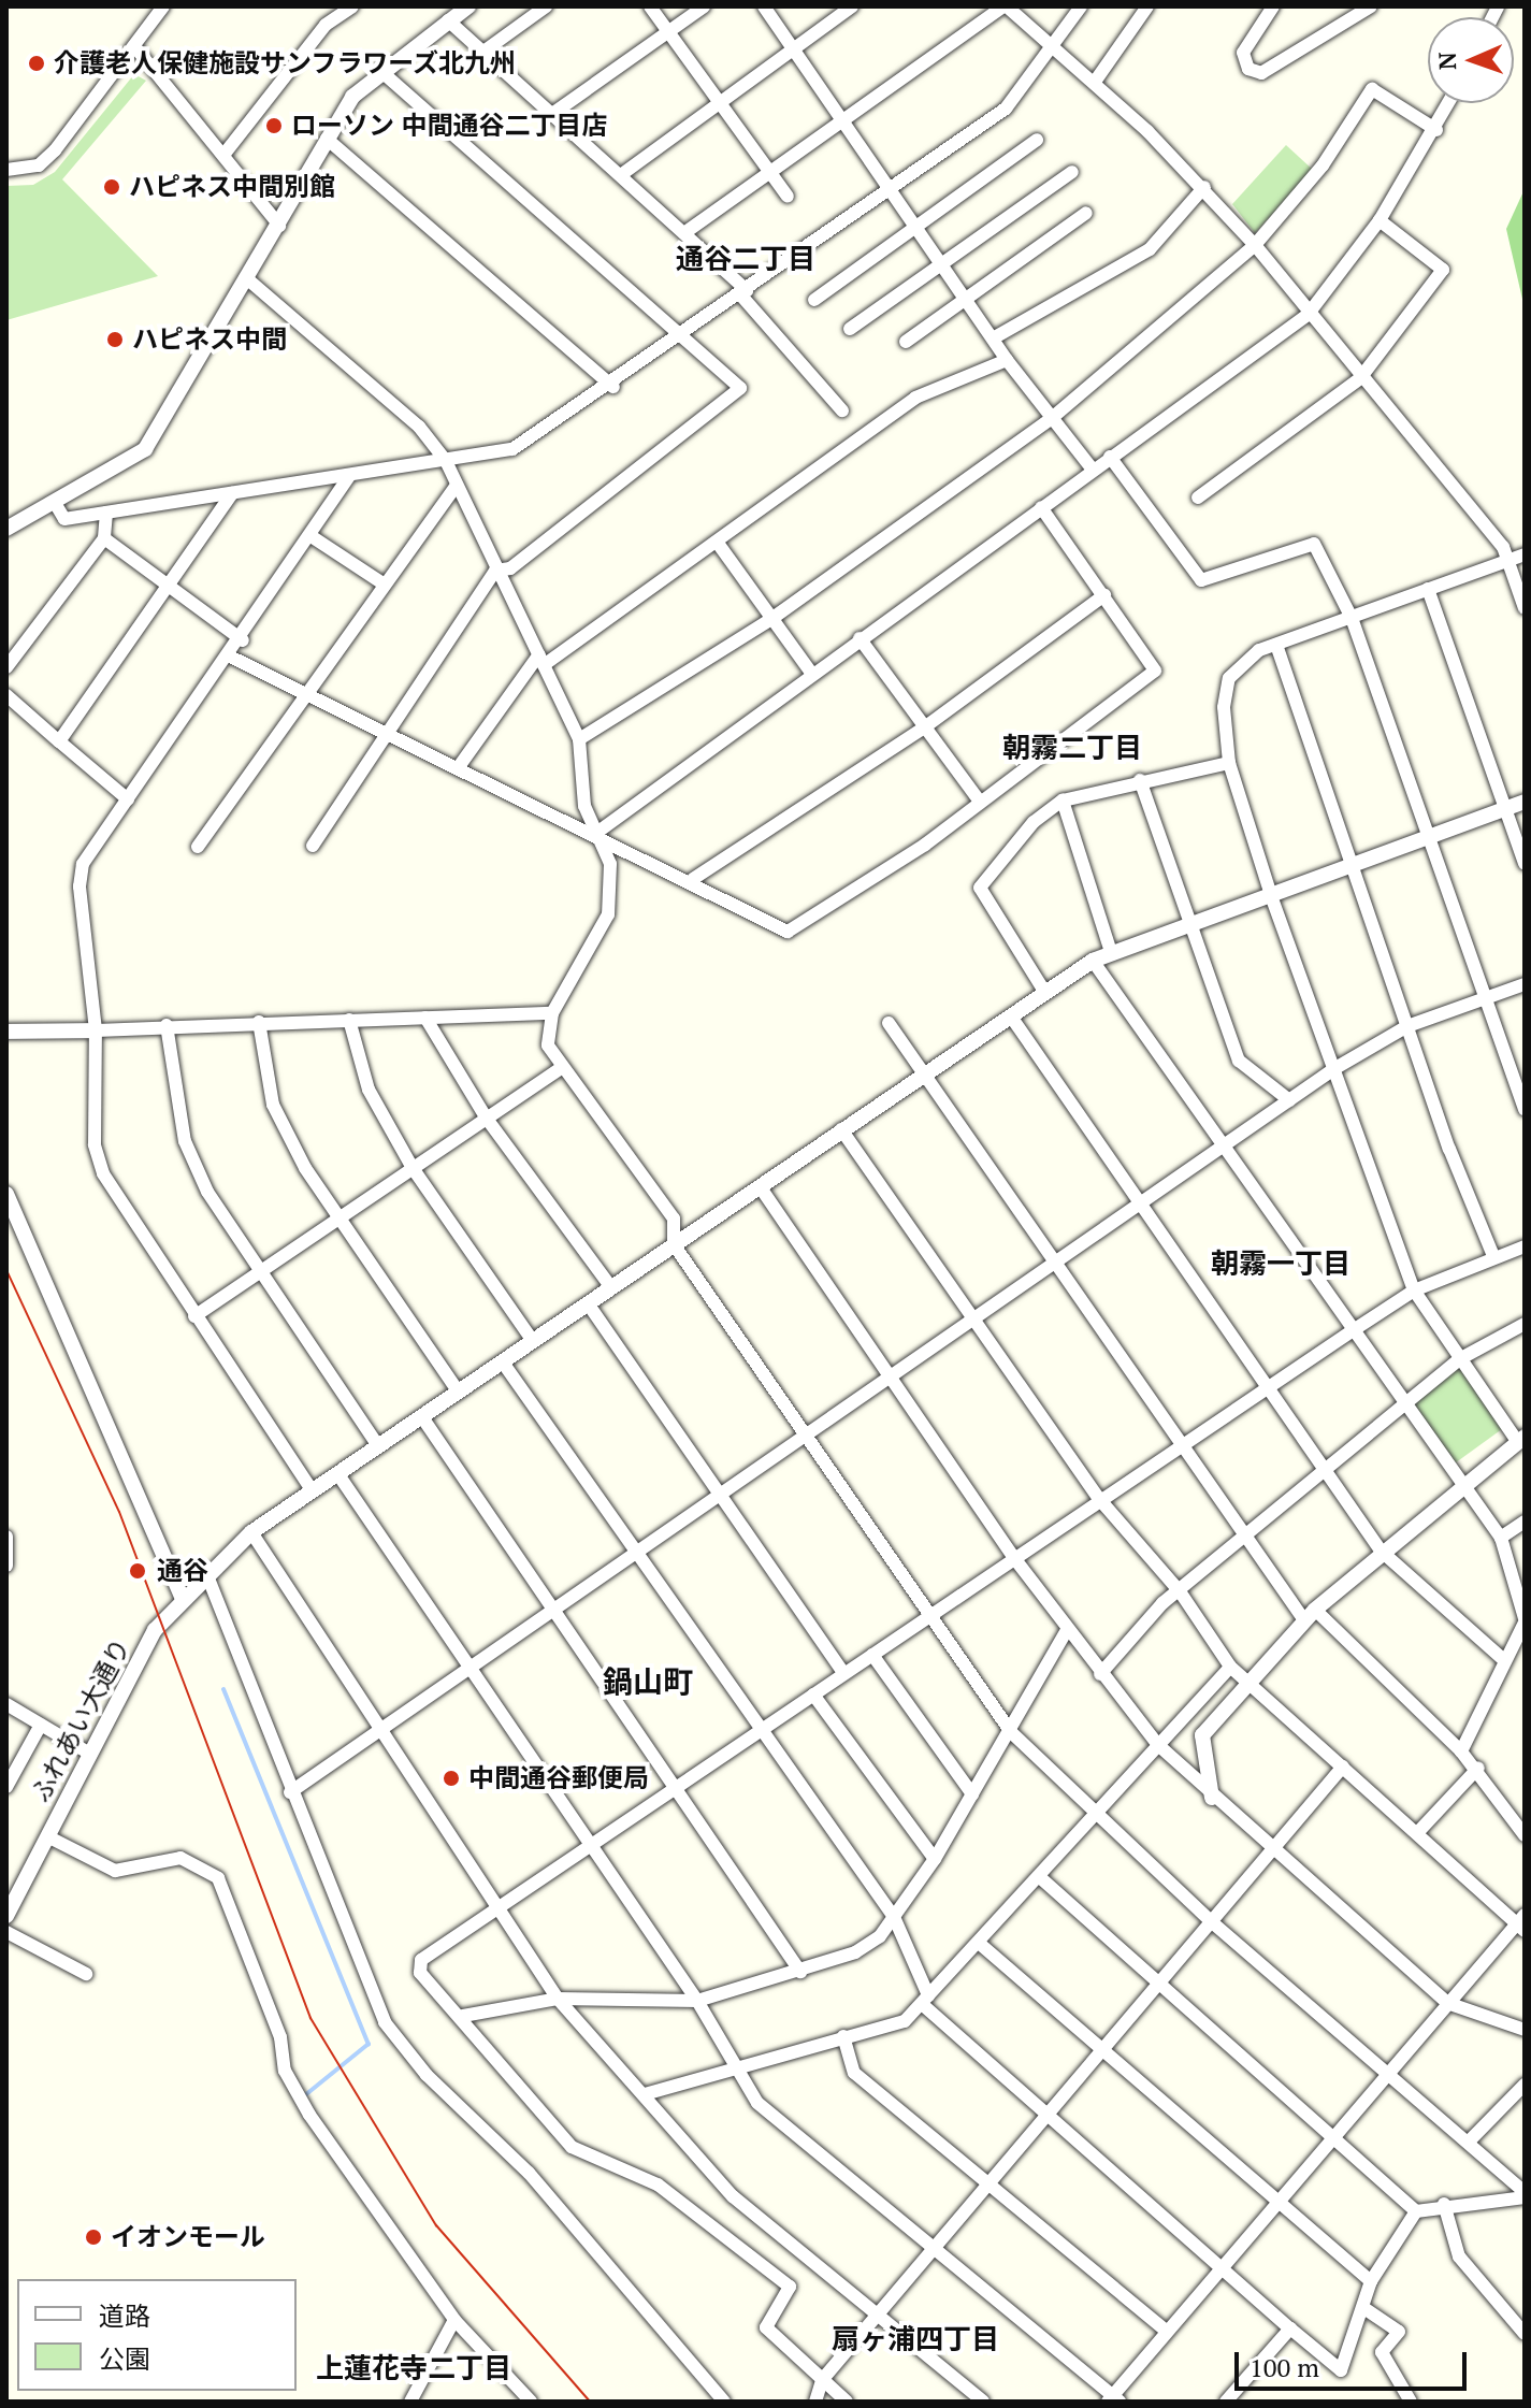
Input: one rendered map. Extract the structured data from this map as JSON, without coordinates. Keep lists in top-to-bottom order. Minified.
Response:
{"streets":{"street":["ふれあい大通り"]},"districts":["通谷二丁目","朝霧二丁目","朝霧一丁目","鍋山町","扇ヶ浦四丁目","上蓮花寺二丁目"],"places":["介護老人保健施設サンフラワーズ北九州","ローソン 中間通谷二丁目店","ハピネス中間別館","ハピネス中間","通谷","中間通谷郵便局","イオンモール"],"legend":["道路","公園"],"scale_bar":"100 m","north":"left"}
